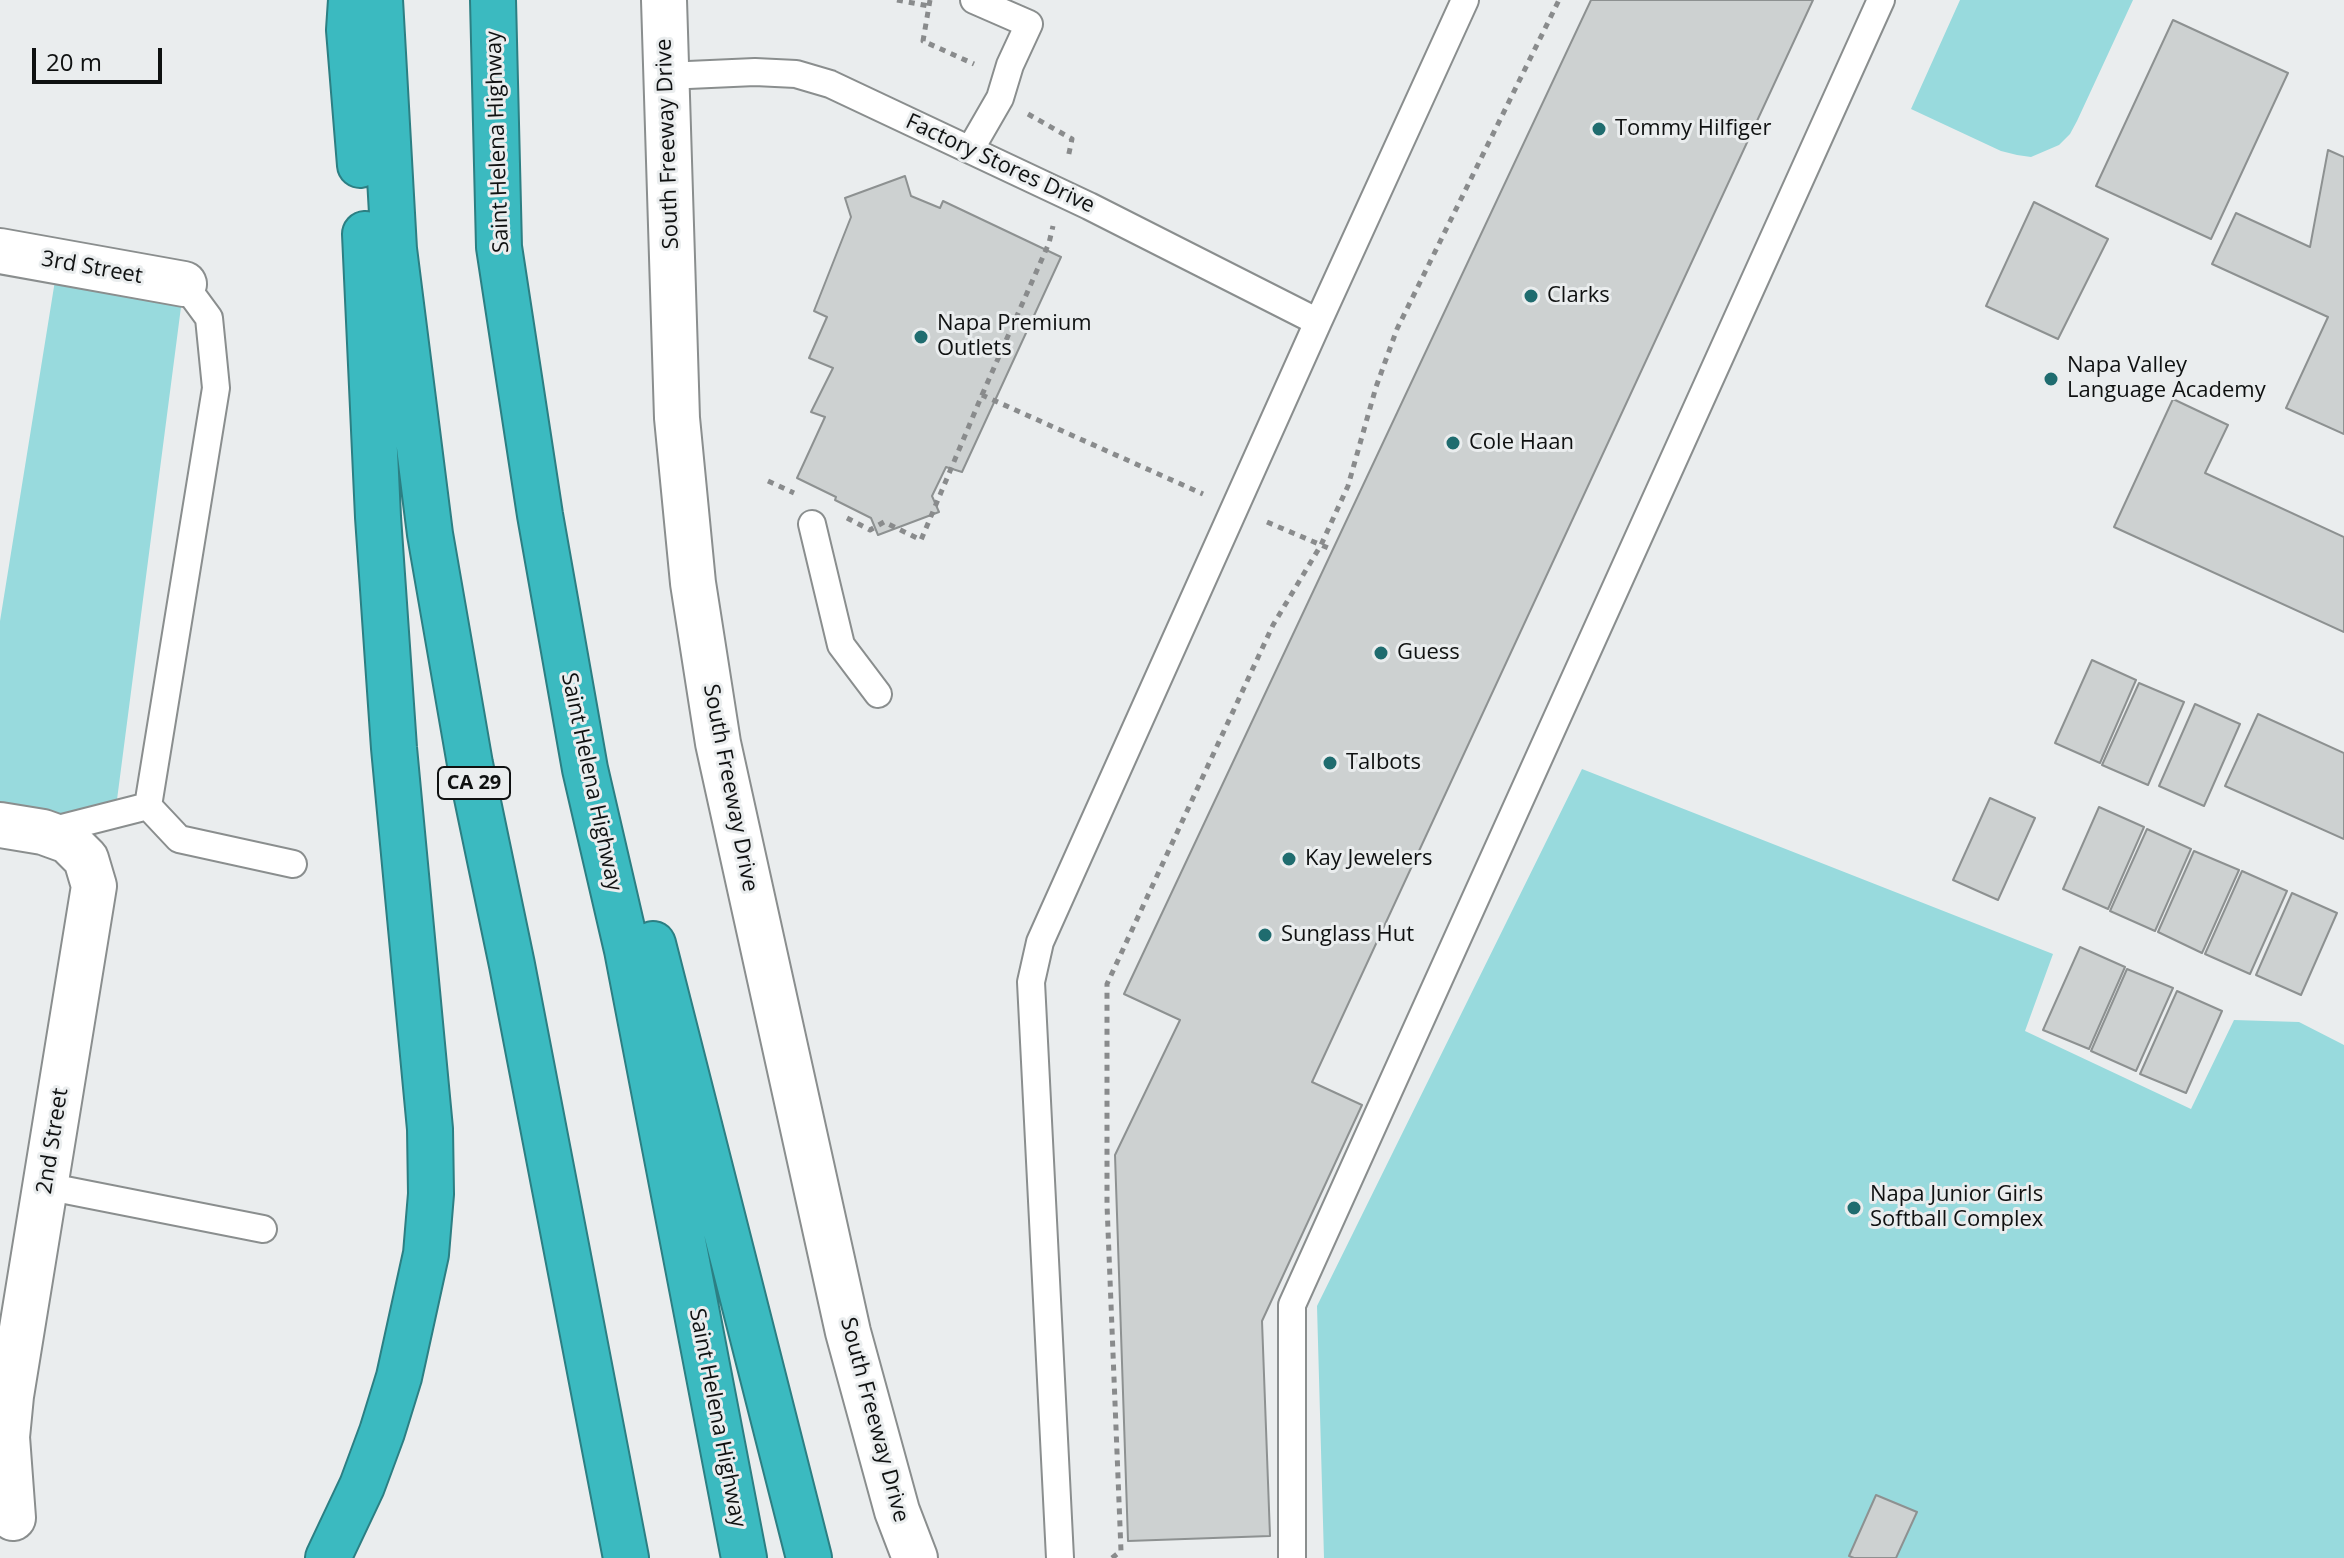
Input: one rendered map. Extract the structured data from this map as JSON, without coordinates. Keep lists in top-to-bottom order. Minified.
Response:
{"streets":{"highway":["Saint Helena Highway","CA 29"],"street":["South Freeway Drive","3rd Street","2nd Street"],"lane":["Factory Stores Drive"]},"crossings":[["South Freeway Drive","Factory Stores Drive"]],"places":["Tommy Hilfiger","Clarks","Napa Premium Outlets","Napa Valley Language Academy","Cole Haan","Guess","Talbots","Kay Jewelers","Sunglass Hut","Napa Junior Girls Softball Complex"],"scale_bar":"20 m"}
